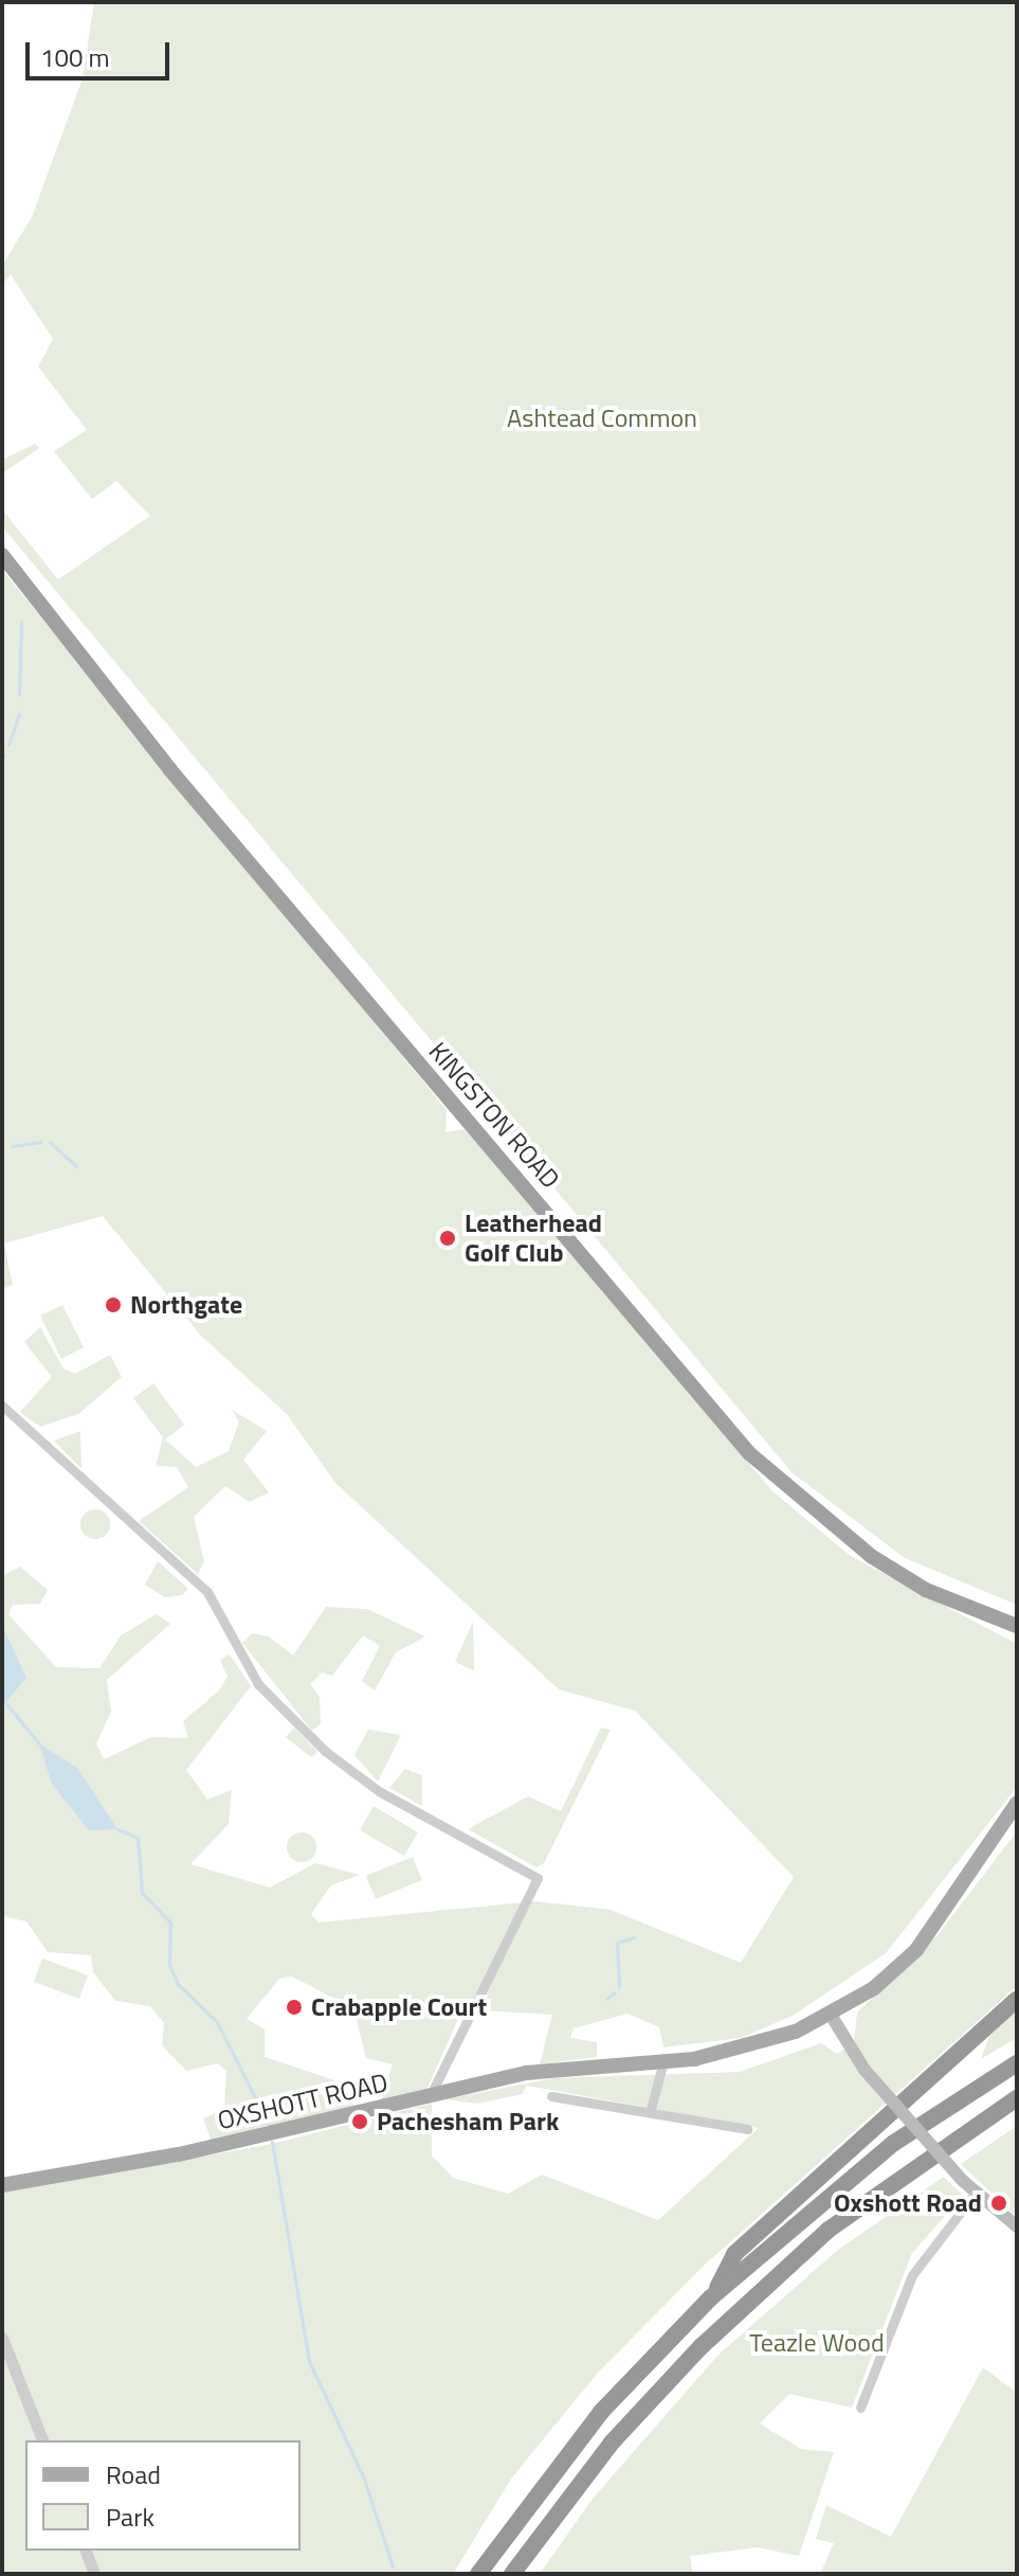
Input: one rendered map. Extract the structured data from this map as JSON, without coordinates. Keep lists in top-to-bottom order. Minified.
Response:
{"streets":{"highway":["KINGSTON ROAD"],"main road":["OXSHOTT ROAD"]},"parks":["Ashtead Common","Teazle Wood"],"places":["Leatherhead Golf Club","Northgate","Crabapple Court","Pachesham Park","Oxshott Road"],"legend":["Road","Park"],"scale_bar":"100 m"}
